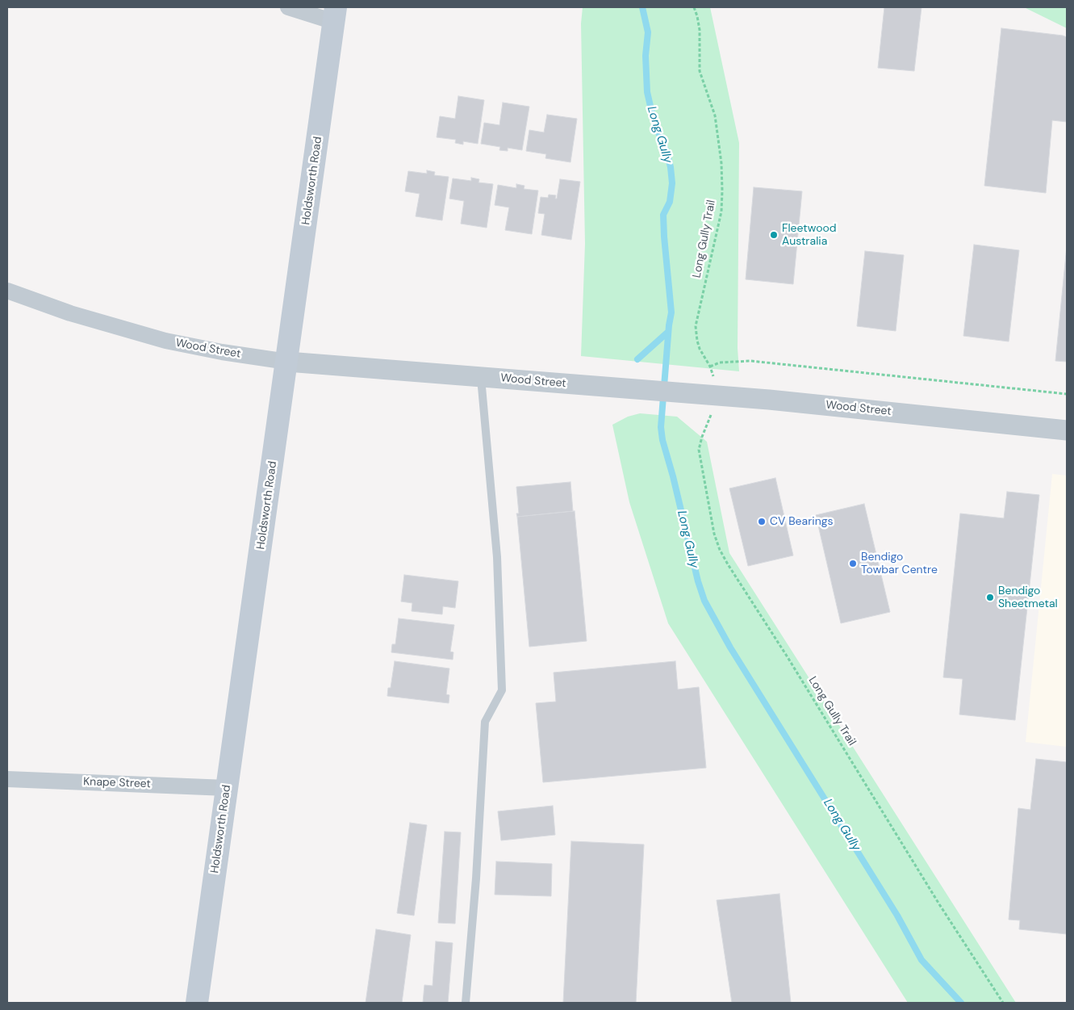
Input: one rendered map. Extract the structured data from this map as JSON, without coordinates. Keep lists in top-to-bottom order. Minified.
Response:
{"streets":{"main road":["Holdsworth Road"],"street":["Wood Street","Knape Street"],"path":["Long Gully Trail"]},"crossings":[["Holdsworth Road","Wood Street"],["Holdsworth Road","Knape Street"]],"water":["Long Gully"],"places":["Fleetwood Australia","CV Bearings","Bendigo Towbar Centre","Bendigo Sheetmetal"]}
